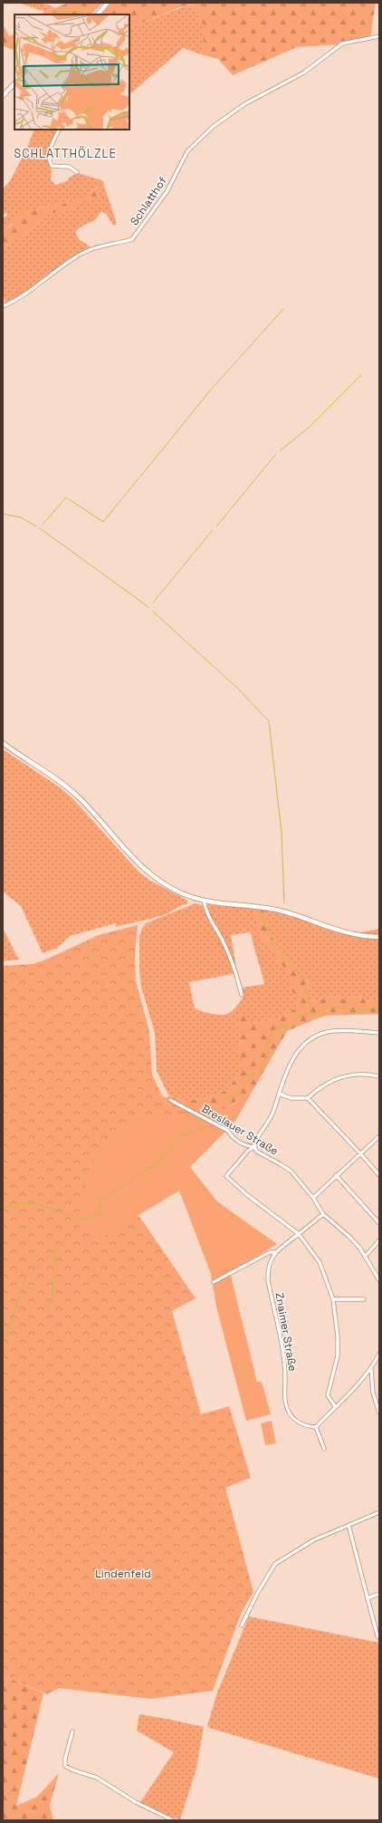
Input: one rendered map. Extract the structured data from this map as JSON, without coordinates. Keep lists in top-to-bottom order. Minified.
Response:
{"streets":{"street":["Schlatthof","Breslauer Straße","Znaimer Straße"]},"districts":["SCHLATTHÖLZLE"],"parks":["Lindenfeld"]}
